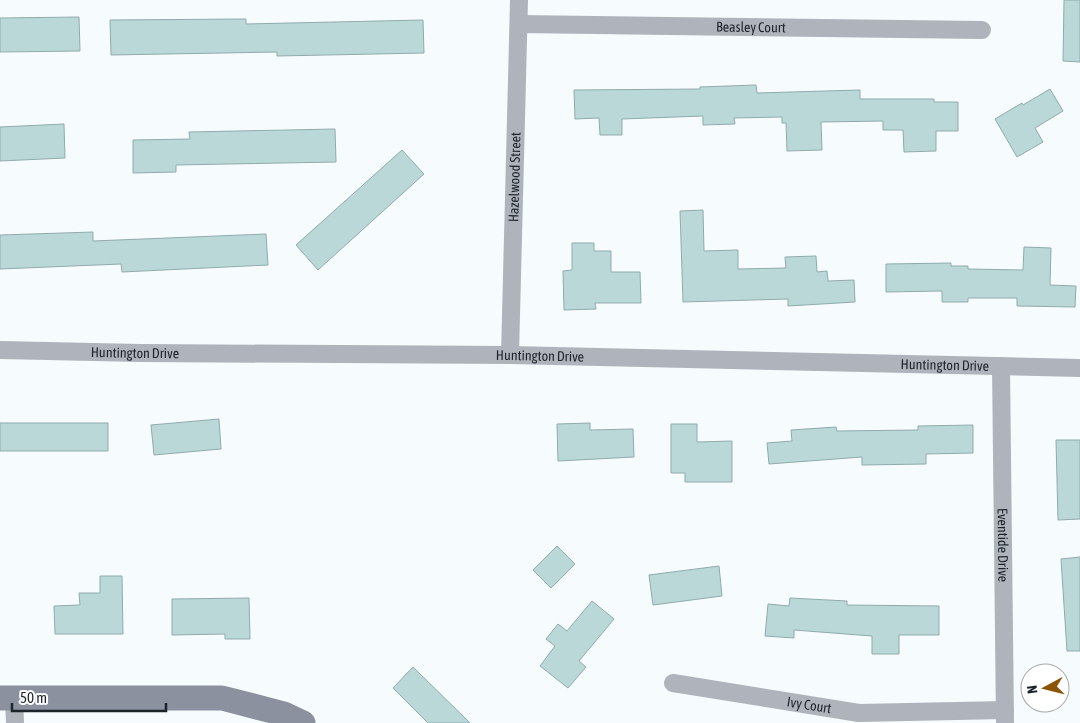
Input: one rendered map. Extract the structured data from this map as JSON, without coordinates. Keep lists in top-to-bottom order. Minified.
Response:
{"streets":{"street":["Beasley Court","Hazelwood Street","Huntington Drive","Eventide Drive","Ivy Court"]},"crossings":[["Beasley Court","Hazelwood Street"],["Hazelwood Street","Huntington Drive"],["Huntington Drive","Eventide Drive"],["Eventide Drive","Ivy Court"]],"scale_bar":"50 m","north":"left"}
